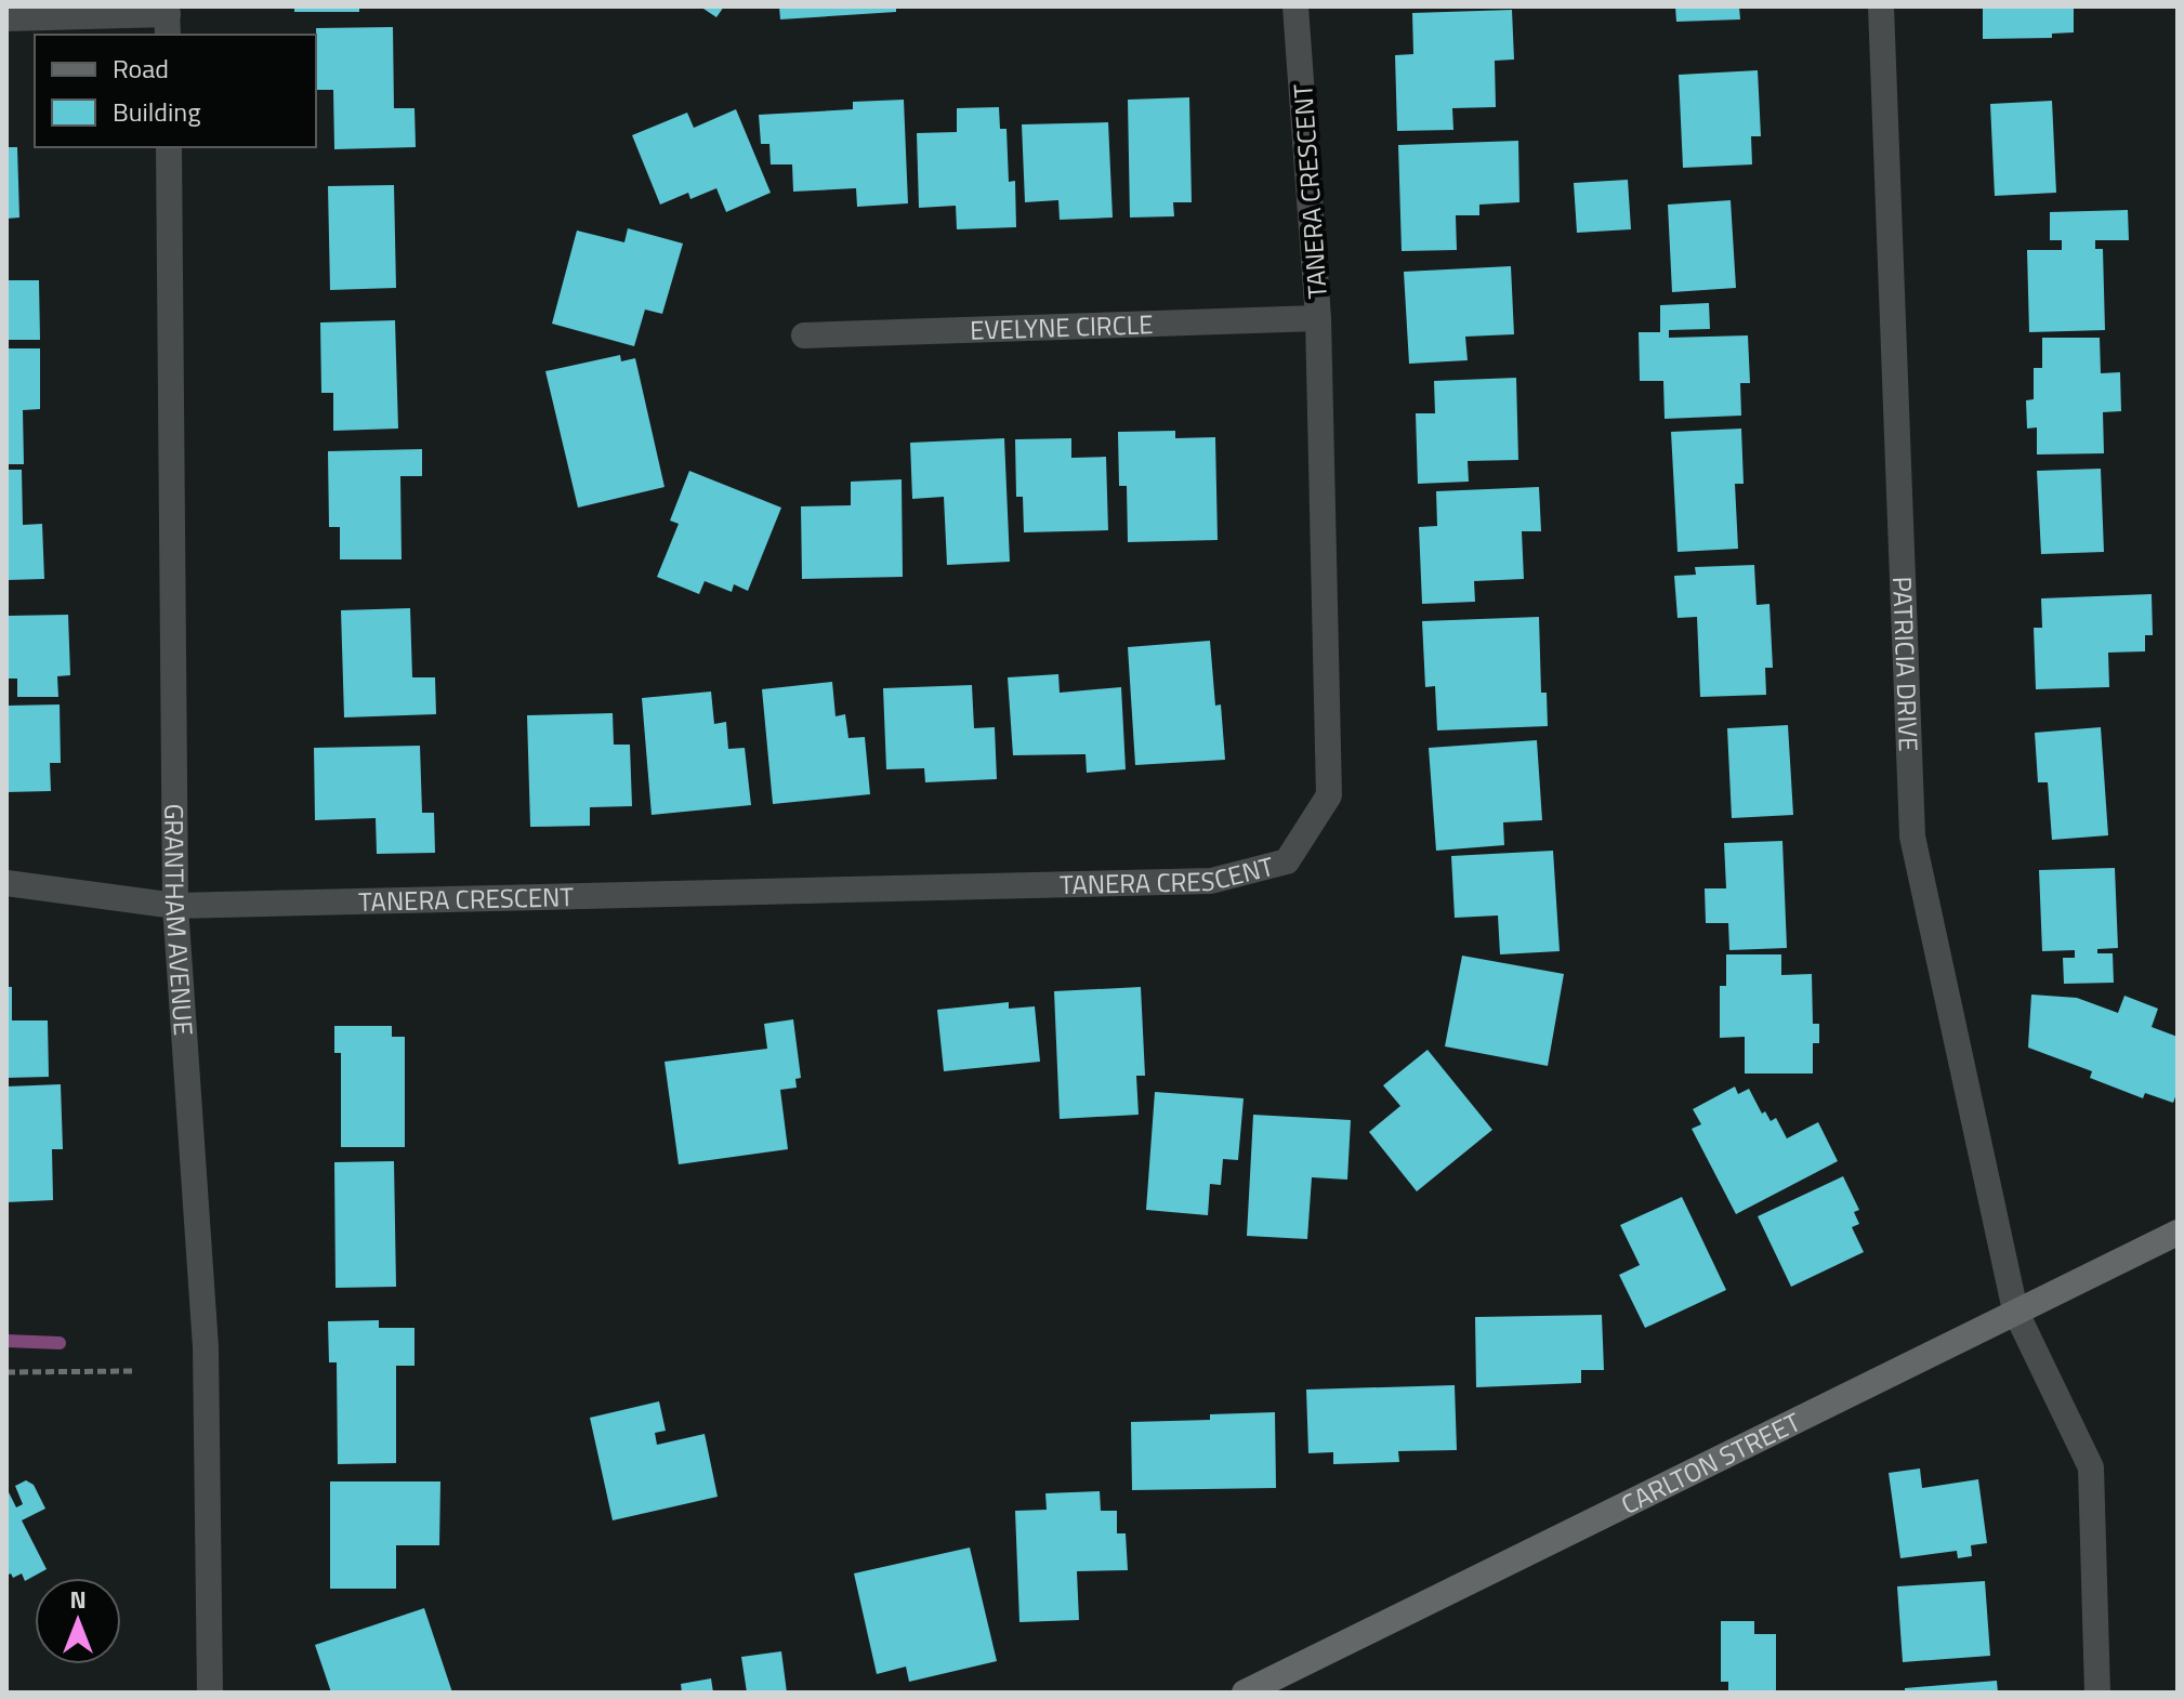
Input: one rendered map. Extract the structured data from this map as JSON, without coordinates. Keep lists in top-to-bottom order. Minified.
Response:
{"streets":{"main road":["CARLTON STREET"],"street":["TANERA CRESCENT","EVELYNE CIRCLE","PATRICIA DRIVE","GRANTHAM AVENUE"]},"crossings":[["TANERA CRESCENT","EVELYNE CIRCLE"],["TANERA CRESCENT","GRANTHAM AVENUE"],["PATRICIA DRIVE","CARLTON STREET"]],"legend":["Road","Building"],"north":"top"}
